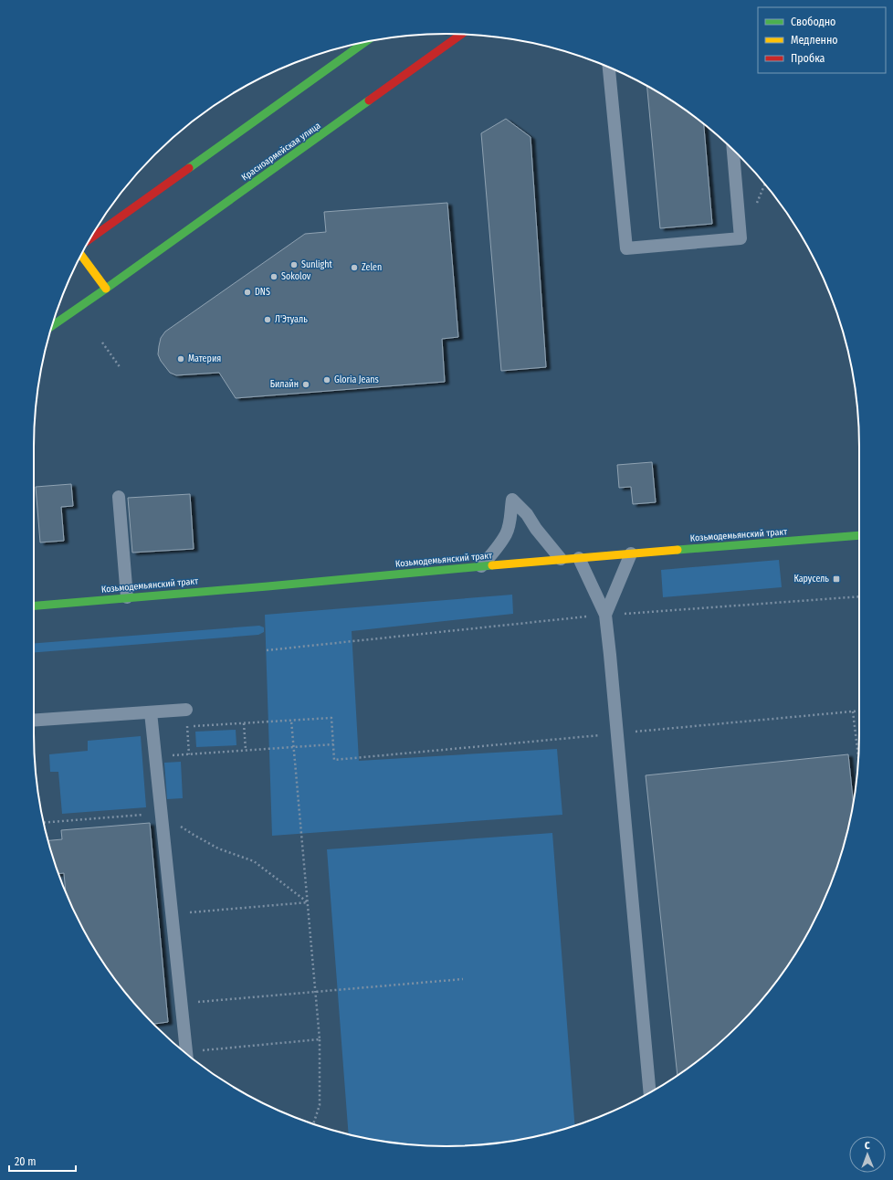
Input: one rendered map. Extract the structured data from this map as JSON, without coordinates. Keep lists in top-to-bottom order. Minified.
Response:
{"streets":{"main road":["Красноармейская улица","Козьмодемьянский тракт"]},"places":{"other":["Sunlight","Zelen","Sokolov","DNS","Л'Этуаль","Материя","Gloria Jeans","Билайн"],"transit":["Карусель"]},"legend":["Свободно","Медленно","Пробка"],"scale_bar":"20 m","north":"top"}
